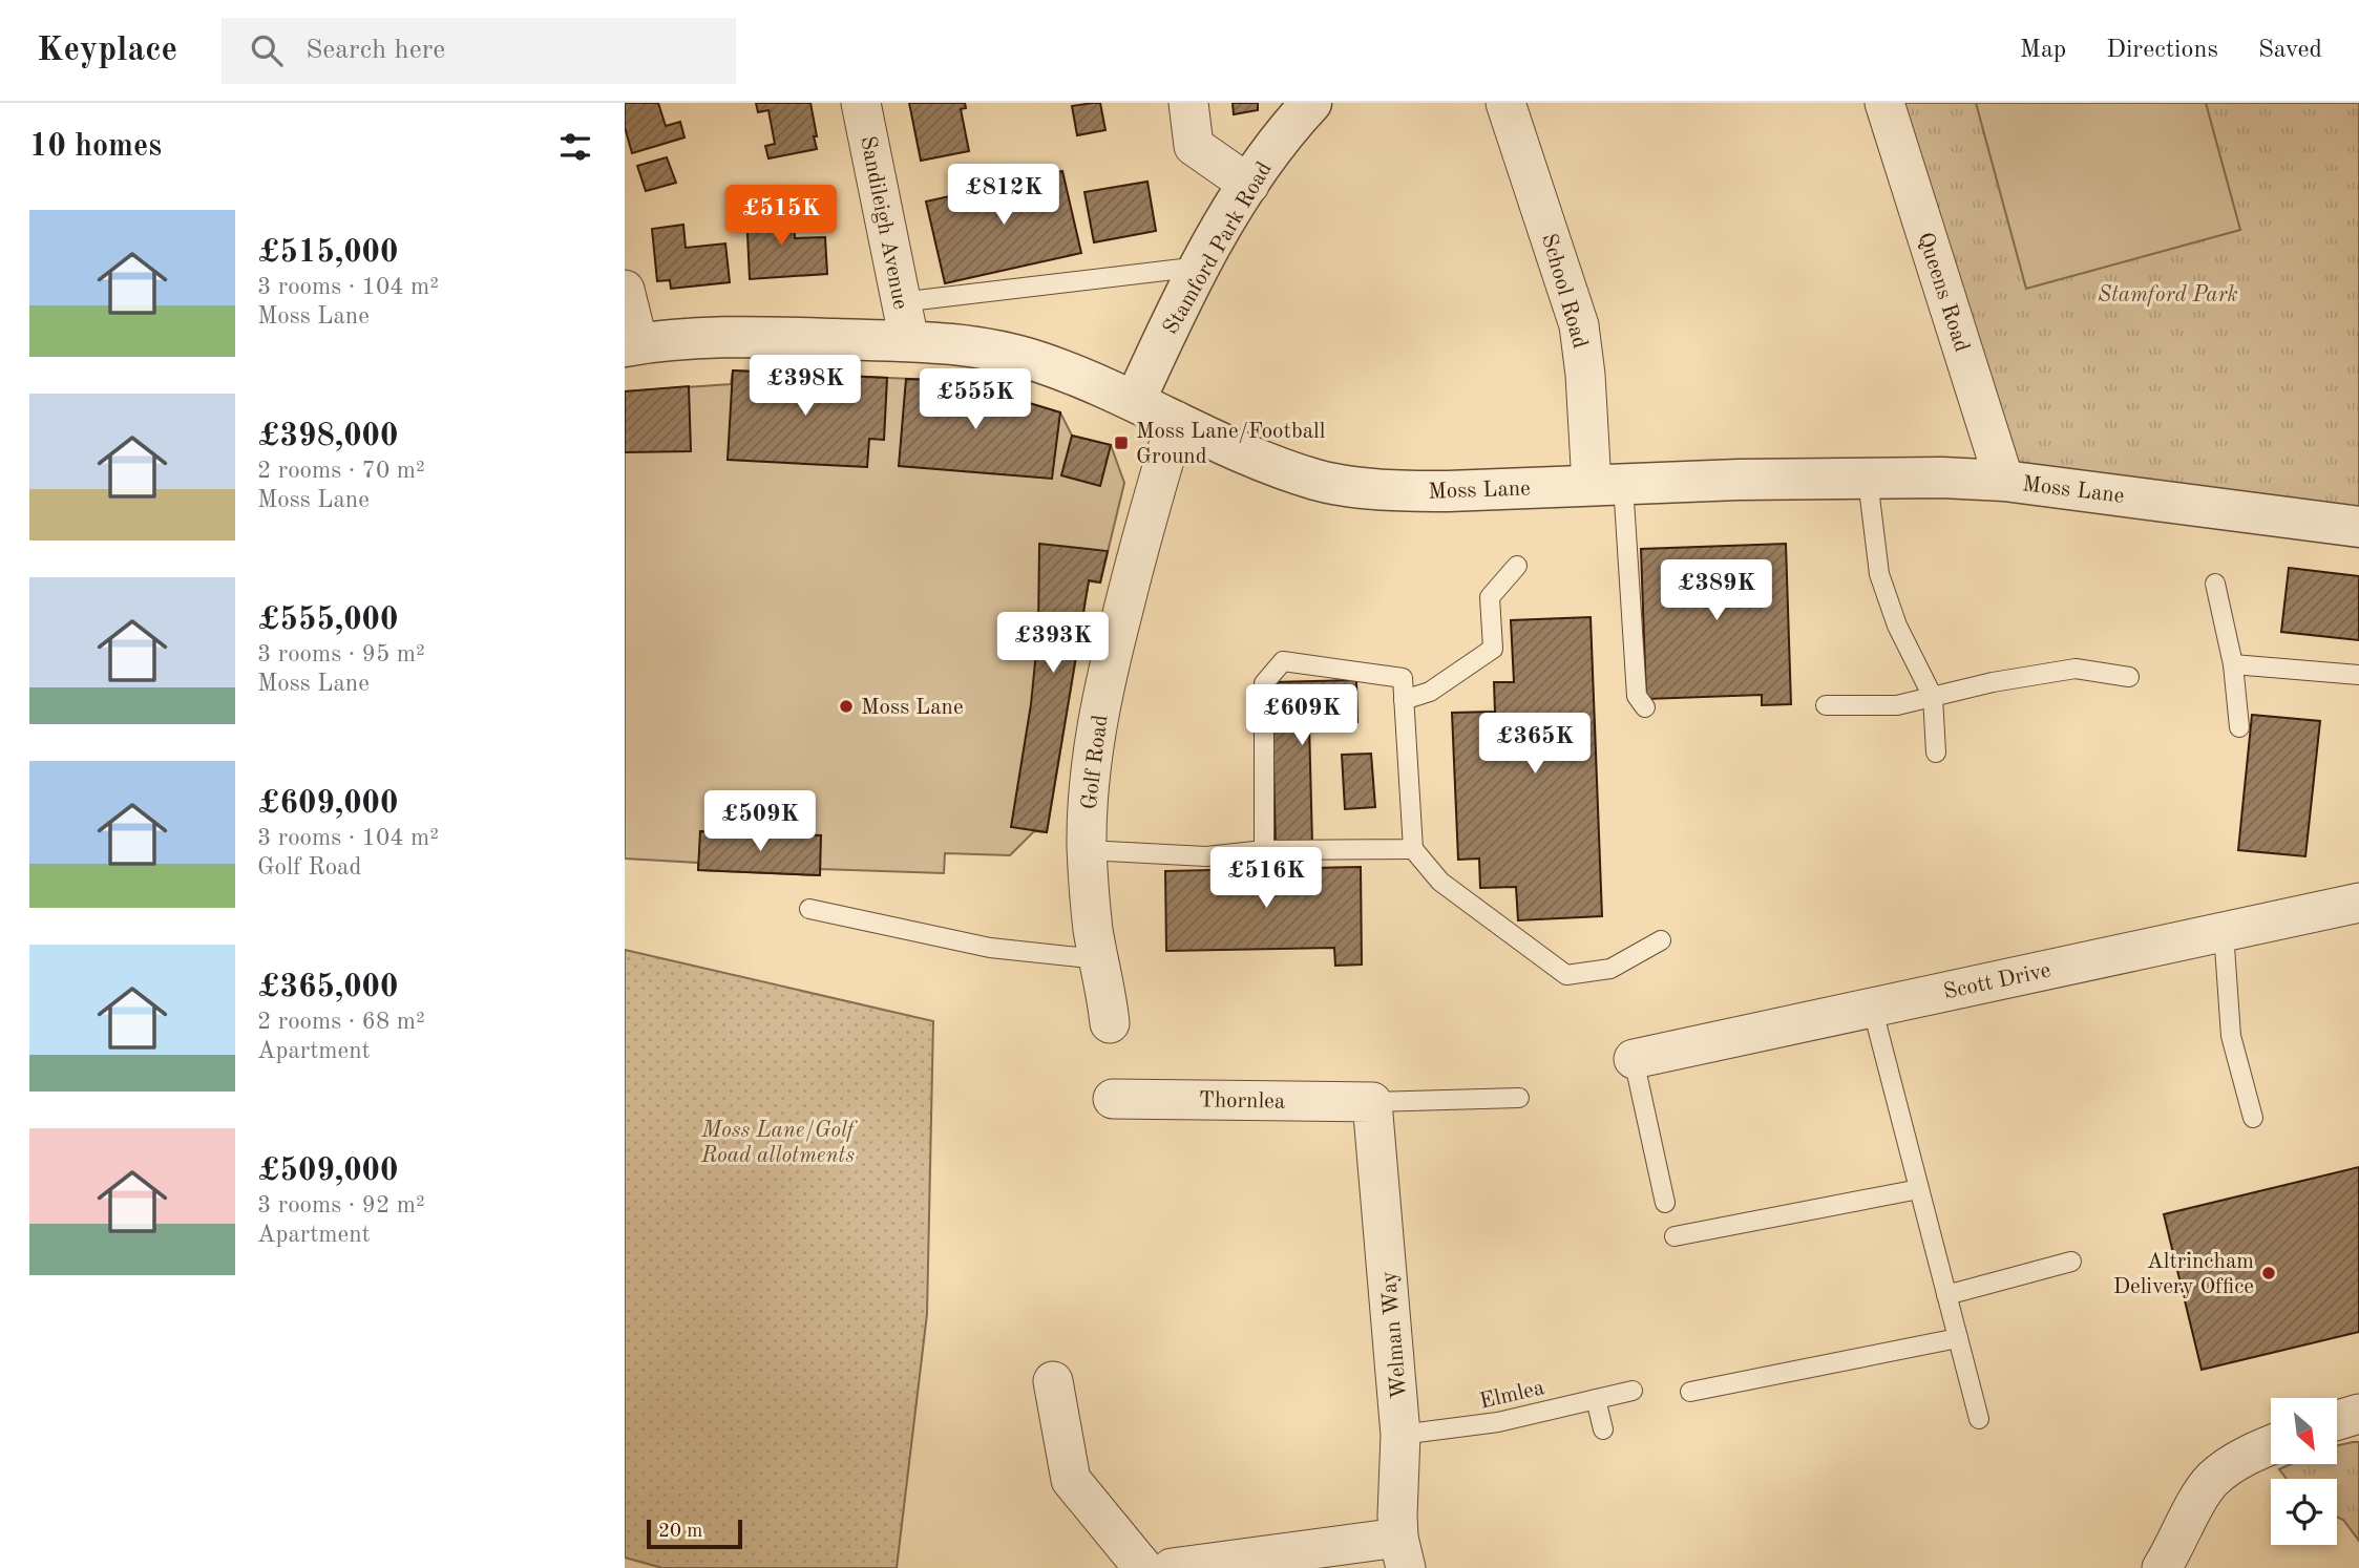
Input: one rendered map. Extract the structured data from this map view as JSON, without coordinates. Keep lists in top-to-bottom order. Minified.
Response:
{"streets":{"street":["Sandileigh Avenue","Stamford Park Road","School Road","Queens Road","Moss Lane","Golf Road","Scott Drive","Thornlea","Welman Way"],"lane":["Elmlea"]},"crossings":[["Sandileigh Avenue","Moss Lane"],["Stamford Park Road","Moss Lane"],["School Road","Moss Lane"],["Queens Road","Moss Lane"],["Moss Lane","Golf Road"],["Thornlea","Welman Way"],["Welman Way","Elmlea"]],"parks":["Stamford Park","Moss Lane/Golf Road allotments"],"places":{"transit":["Moss Lane/Football Ground"],"other":["Moss Lane","Altrincham Delivery Office"]},"scale_bar":"20 m","north":"bottom right","page":{"header":"Keyplace","search":"Search here","nav":["Map","Directions","Saved"],"heading":"10 homes","price":["£812K","£515K","£398K","£555K","£389K","£393K","£609K","£365K","£509K","£516K"],"list":[{"name":"£515,000","note":"3 rooms · 104 m² · Moss Lane"},{"name":"£398,000","note":"2 rooms · 70 m² · Moss Lane"},{"name":"£555,000","note":"3 rooms · 95 m² · Moss Lane"},{"name":"£609,000","note":"3 rooms · 104 m² · Golf Road"},{"name":"£365,000","note":"2 rooms · 68 m² · Apartment"},{"name":"£509,000","note":"3 rooms · 92 m² · Apartment"}],"scale":"20 m"}}
